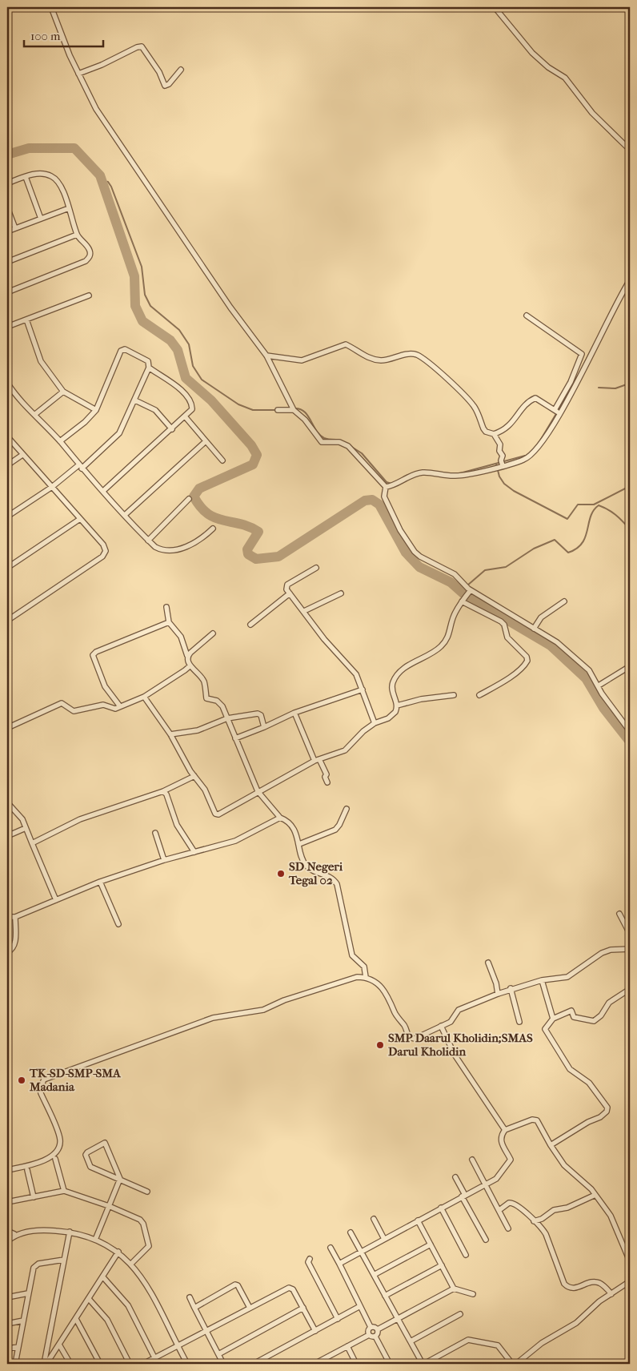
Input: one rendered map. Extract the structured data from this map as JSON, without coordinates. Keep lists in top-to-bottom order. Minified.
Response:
{"places":["SD Negeri Tegal 02","SMP Daarul Kholidin;SMAS Darul Kholidin","TK-SD-SMP-SMA Madania"],"scale_bar":"100 m"}
